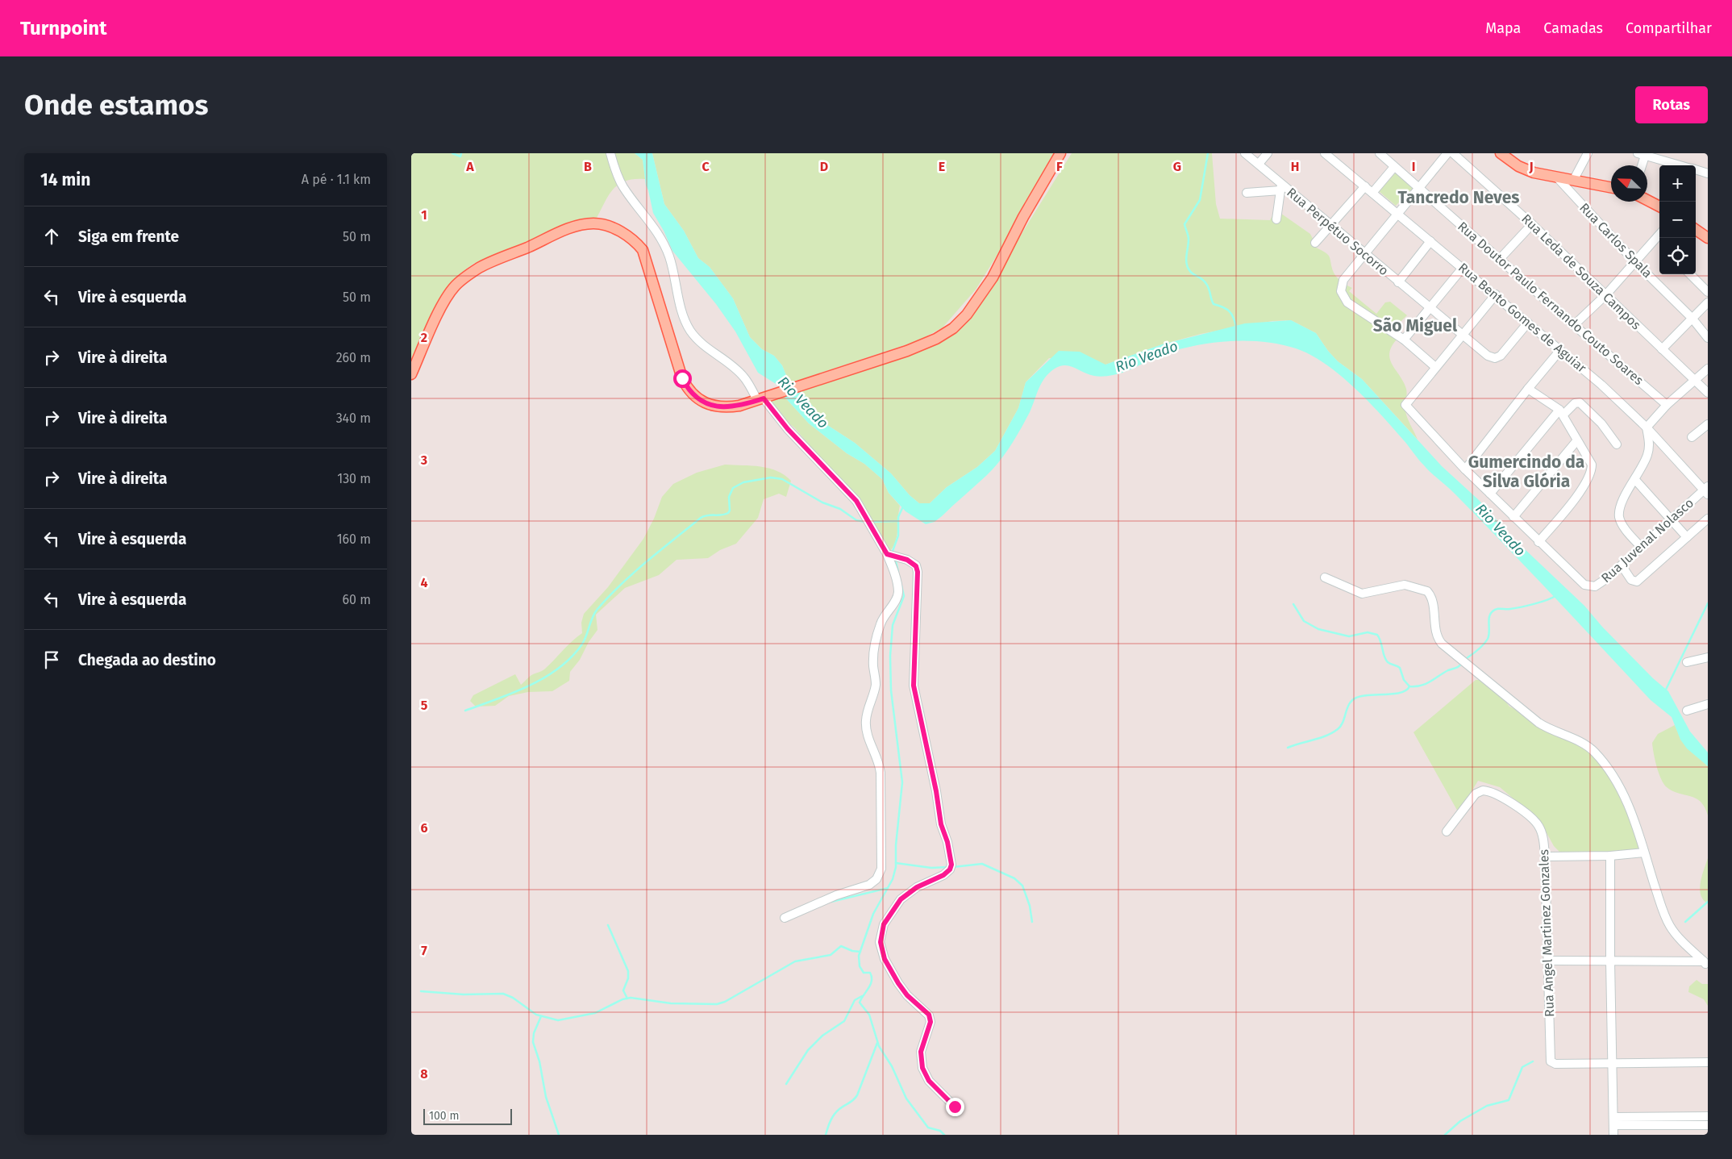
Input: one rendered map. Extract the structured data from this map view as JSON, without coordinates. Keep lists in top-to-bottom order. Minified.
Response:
{"streets":{"street":["Rua Perpétuo Socorro","Rua Carlos Spala","Rua Leda de Souza Campos","Rua Doutor Paulo Fernando Couto Soares","Rua Bento Gomes de Aguiar","Rua Juvenal Nolasco","Rua Angel Martinez Gonzales"]},"crossings":[["Rua Perpétuo Socorro","Rua Bento Gomes de Aguiar"],["Rua Bento Gomes de Aguiar","Rua Juvenal Nolasco"]],"districts":["Tancredo Neves","São Miguel","Gumercindo da Silva Glória"],"water":["Rio Veado"],"scale_bar":"100 m","north":"top left","page":{"header":"Turnpoint","nav":["Mapa","Camadas","Compartilhar"],"buttons":"Rotas","title":"Onde estamos","heading":["14 min","A pé · 1.1 km"],"map_buttons":["+","−"],"list":[["Siga em frente","50 m"],["Vire à esquerda","50 m"],["Vire à direita","260 m"],["Vire à direita","340 m"],["Vire à direita","130 m"],["Vire à esquerda","160 m"],["Vire à esquerda","60 m"],"Chegada ao destino"],"scale":"100 m"},"grid":{"columns":["A","B","C","D","E","F","G","H","I","J"],"rows":["1","2","3","4","5","6","7","8"]}}
